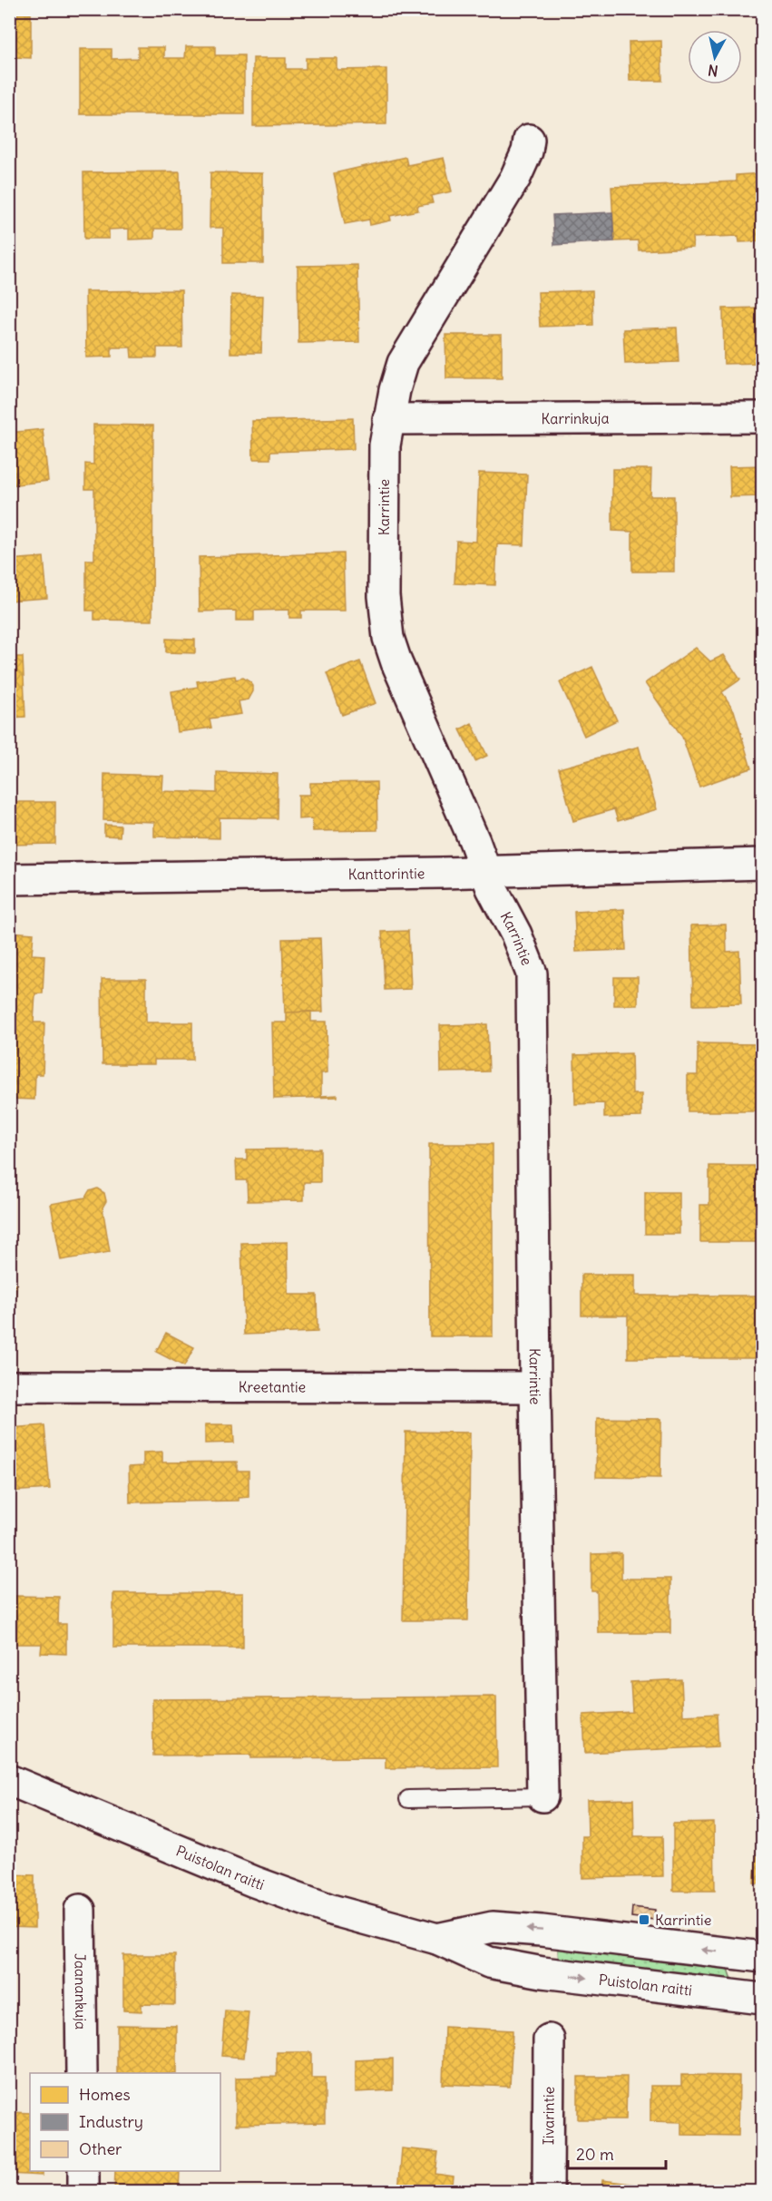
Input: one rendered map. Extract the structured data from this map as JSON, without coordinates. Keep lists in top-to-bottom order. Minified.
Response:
{"streets":{"street":["Karrinkuja","Karrintie","Kanttorintie","Kreetantie","Puistolan raitti","Jaanankuja","Iivarintie"]},"crossings":[["Karrinkuja","Karrintie"],["Karrintie","Kanttorintie"],["Karrintie","Kreetantie"]],"places":{"transit":["Karrintie"]},"legend":["Homes","Industry","Other"],"scale_bar":"20 m","north":"bottom"}
